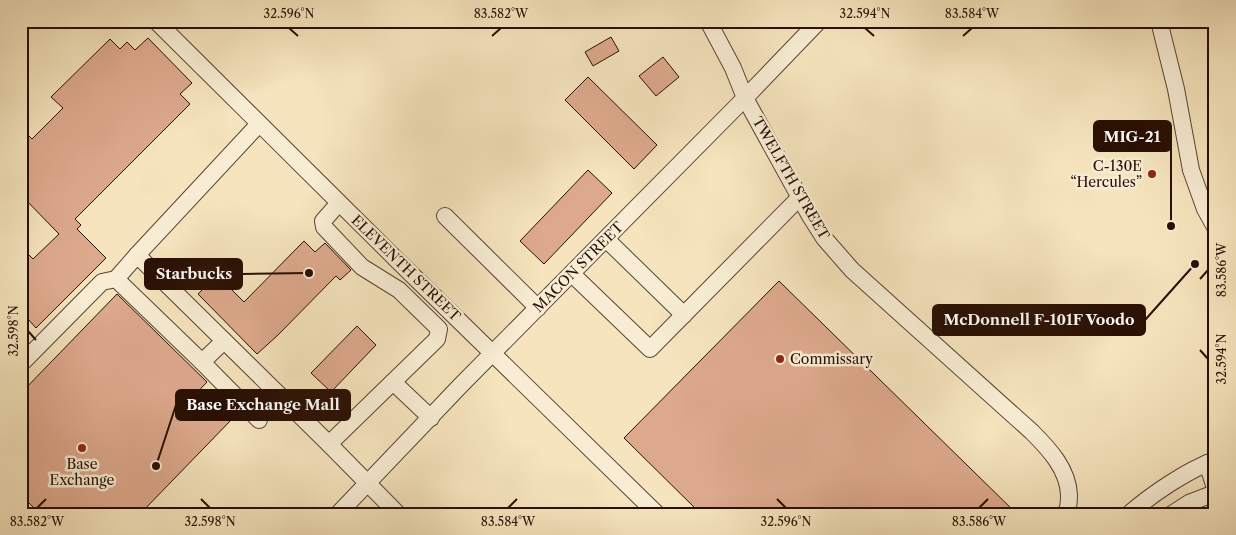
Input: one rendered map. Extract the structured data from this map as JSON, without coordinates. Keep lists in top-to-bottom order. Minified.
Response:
{"streets":{"street":["TWELFTH STREET","MACON STREET","ELEVENTH STREET"]},"crossings":[["TWELFTH STREET","MACON STREET"],["MACON STREET","ELEVENTH STREET"]],"places":["C-130E “Hercules”","MIG-21","McDonnell F-101F Voodo","Starbucks","Commissary","Base Exchange","Base Exchange Mall"],"coordinates":["32.596°N","83.582°W","32.594°N","83.584°W","83.586°W","32.598°N"]}
